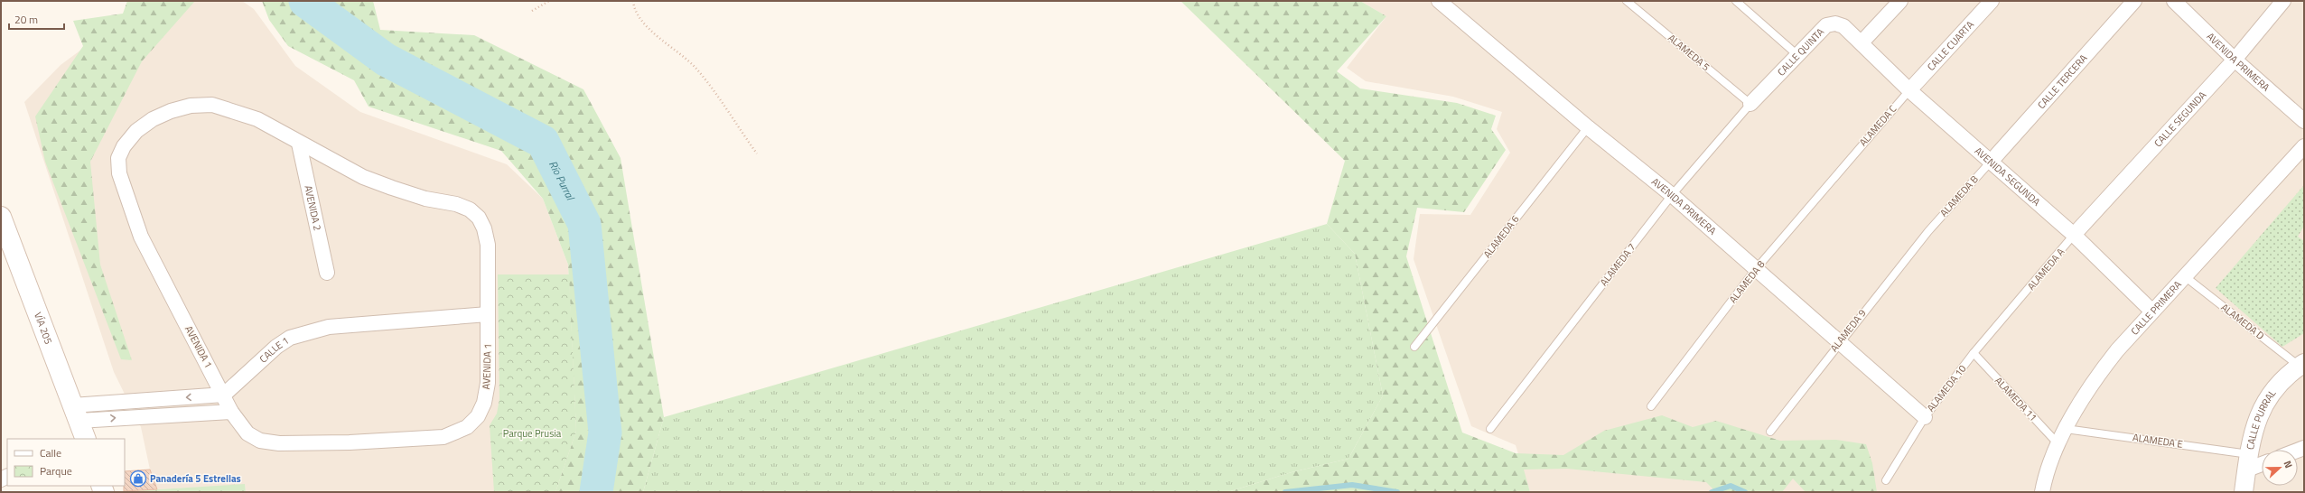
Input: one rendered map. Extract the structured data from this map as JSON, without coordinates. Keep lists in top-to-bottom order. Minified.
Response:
{"streets":{"main road":["VÍA 205"],"street":["CALLE CUARTA","CALLE QUINTA","AVENIDA PRIMERA","CALLE TERCERA","CALLE SEGUNDA","AVENIDA SEGUNDA","AVENIDA 2","CALLE PRIMERA","AVENIDA 1","CALLE 1","CALLE PURRAL"],"lane":["ALAMEDA 5","ALAMEDA C","ALAMEDA B","ALAMEDA 6","ALAMEDA 7","ALAMEDA A","ALAMEDA 8","ALAMEDA D","ALAMEDA 9","ALAMEDA 10","ALAMEDA 11","ALAMEDA E"]},"crossings":[["CALLE CUARTA","ALAMEDA C"],["CALLE CUARTA","AVENIDA SEGUNDA"],["CALLE QUINTA","ALAMEDA 5"],["CALLE QUINTA","AVENIDA SEGUNDA"],["CALLE QUINTA","ALAMEDA 7"],["ALAMEDA 5","ALAMEDA 7"],["AVENIDA PRIMERA","CALLE SEGUNDA"],["AVENIDA PRIMERA","ALAMEDA 6"],["AVENIDA PRIMERA","ALAMEDA 7"],["AVENIDA PRIMERA","ALAMEDA 8"],["AVENIDA PRIMERA","ALAMEDA 9"],["AVENIDA PRIMERA","ALAMEDA 10"],["CALLE TERCERA","AVENIDA SEGUNDA"],["CALLE TERCERA","ALAMEDA B"],["CALLE SEGUNDA","AVENIDA SEGUNDA"],["CALLE SEGUNDA","ALAMEDA A"],["ALAMEDA C","AVENIDA SEGUNDA"],["ALAMEDA C","ALAMEDA 8"],["AVENIDA SEGUNDA","ALAMEDA B"],["AVENIDA SEGUNDA","ALAMEDA A"],["AVENIDA SEGUNDA","CALLE PRIMERA"],["ALAMEDA B","ALAMEDA 9"],["AVENIDA 2","AVENIDA 1"],["ALAMEDA A","ALAMEDA 10"],["CALLE PRIMERA","ALAMEDA D"],["CALLE PRIMERA","ALAMEDA 11"],["CALLE PRIMERA","ALAMEDA E"],["ALAMEDA D","CALLE PURRAL"],["AVENIDA 1","CALLE 1"],["ALAMEDA 10","ALAMEDA 11"],["CALLE PURRAL","ALAMEDA E"]],"water":["Río Purral"],"parks":["Parque Prusia"],"places":{"shop":["Panadería 5 Estrellas"]},"legend":["Calle","Parque"],"scale_bar":"20 m","north":"right"}
